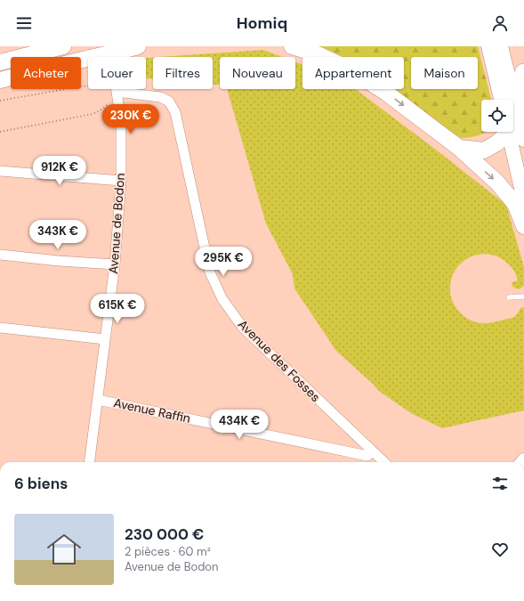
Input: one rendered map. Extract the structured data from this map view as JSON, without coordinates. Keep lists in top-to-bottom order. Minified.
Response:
{"streets":{"street":["Avenue de Bodon","Avenue des Fosses","Avenue Raffin"]},"crossings":[["Avenue de Bodon","Avenue des Fosses"],["Avenue de Bodon","Avenue Raffin"],["Avenue des Fosses","Avenue Raffin"]],"page":{"header":"Homiq","chip":["Acheter","Louer","Filtres","Nouveau","Appartement","Maison"],"price":["230K €","912K €","343K €","295K €","615K €","434K €"],"heading":"6 biens","list":[{"name":"230 000 €","note":"2 pièces · 60 m² · Avenue de Bodon"}]}}
